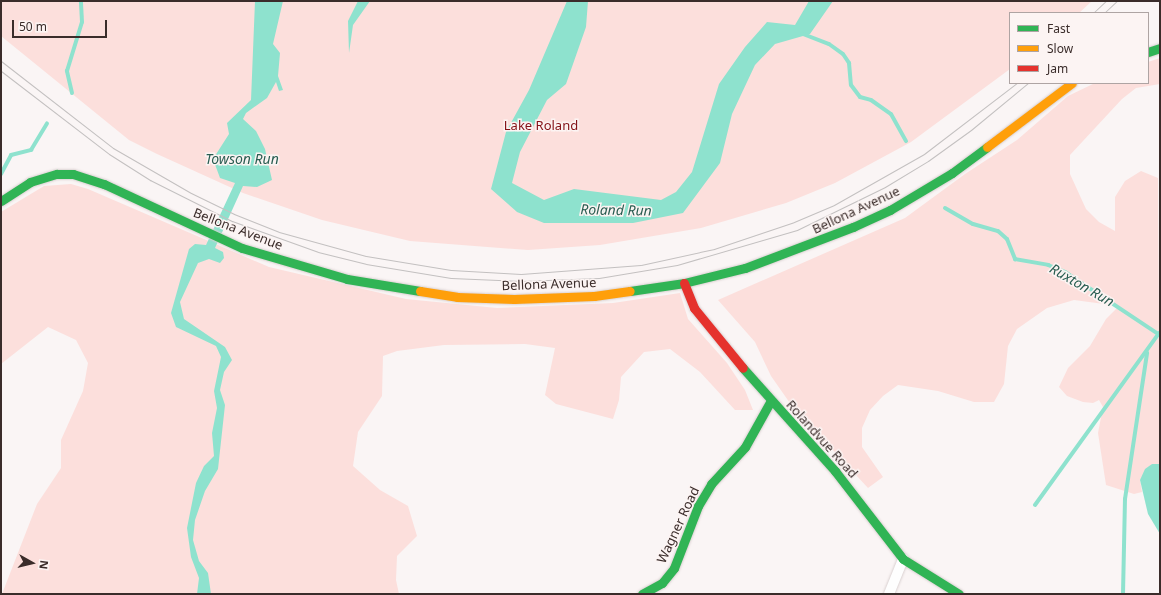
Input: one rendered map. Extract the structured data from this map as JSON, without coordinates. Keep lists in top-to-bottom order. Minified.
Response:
{"streets":{"main road":["Bellona Avenue","Rolandvue Road","Wagner Road"]},"crossings":[["Bellona Avenue","Rolandvue Road"],["Rolandvue Road","Wagner Road"]],"water":["Towson Run","Roland Run","Ruxton Run"],"parks":["Lake Roland"],"legend":["Fast","Slow","Jam"],"scale_bar":"50 m","north":"right"}
